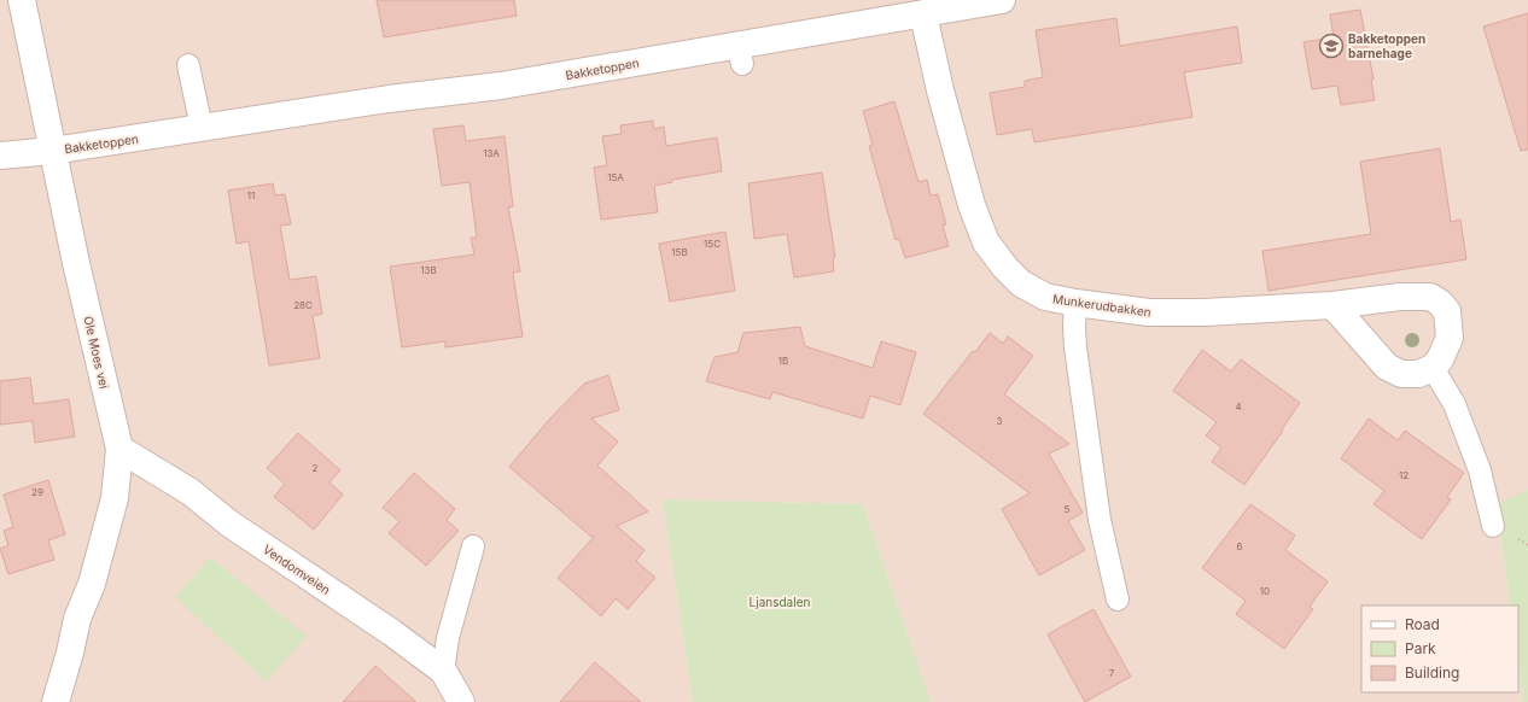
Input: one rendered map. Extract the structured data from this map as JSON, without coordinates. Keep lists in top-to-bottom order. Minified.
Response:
{"streets":{"street":["Bakketoppen","Munkerudbakken","Ole Moes vei","Vendomveien"]},"crossings":[["Bakketoppen","Munkerudbakken"],["Bakketoppen","Ole Moes vei"],["Ole Moes vei","Vendomveien"]],"parks":["Ljansdalen"],"places":{"school or university":["Bakketoppen barnehage"]},"house_numbers":["13A","15A","11","15C","15B","13B","28C","1B","4","3","2","12","29","5","6","10","7"],"legend":["Road","Park","Building"]}
